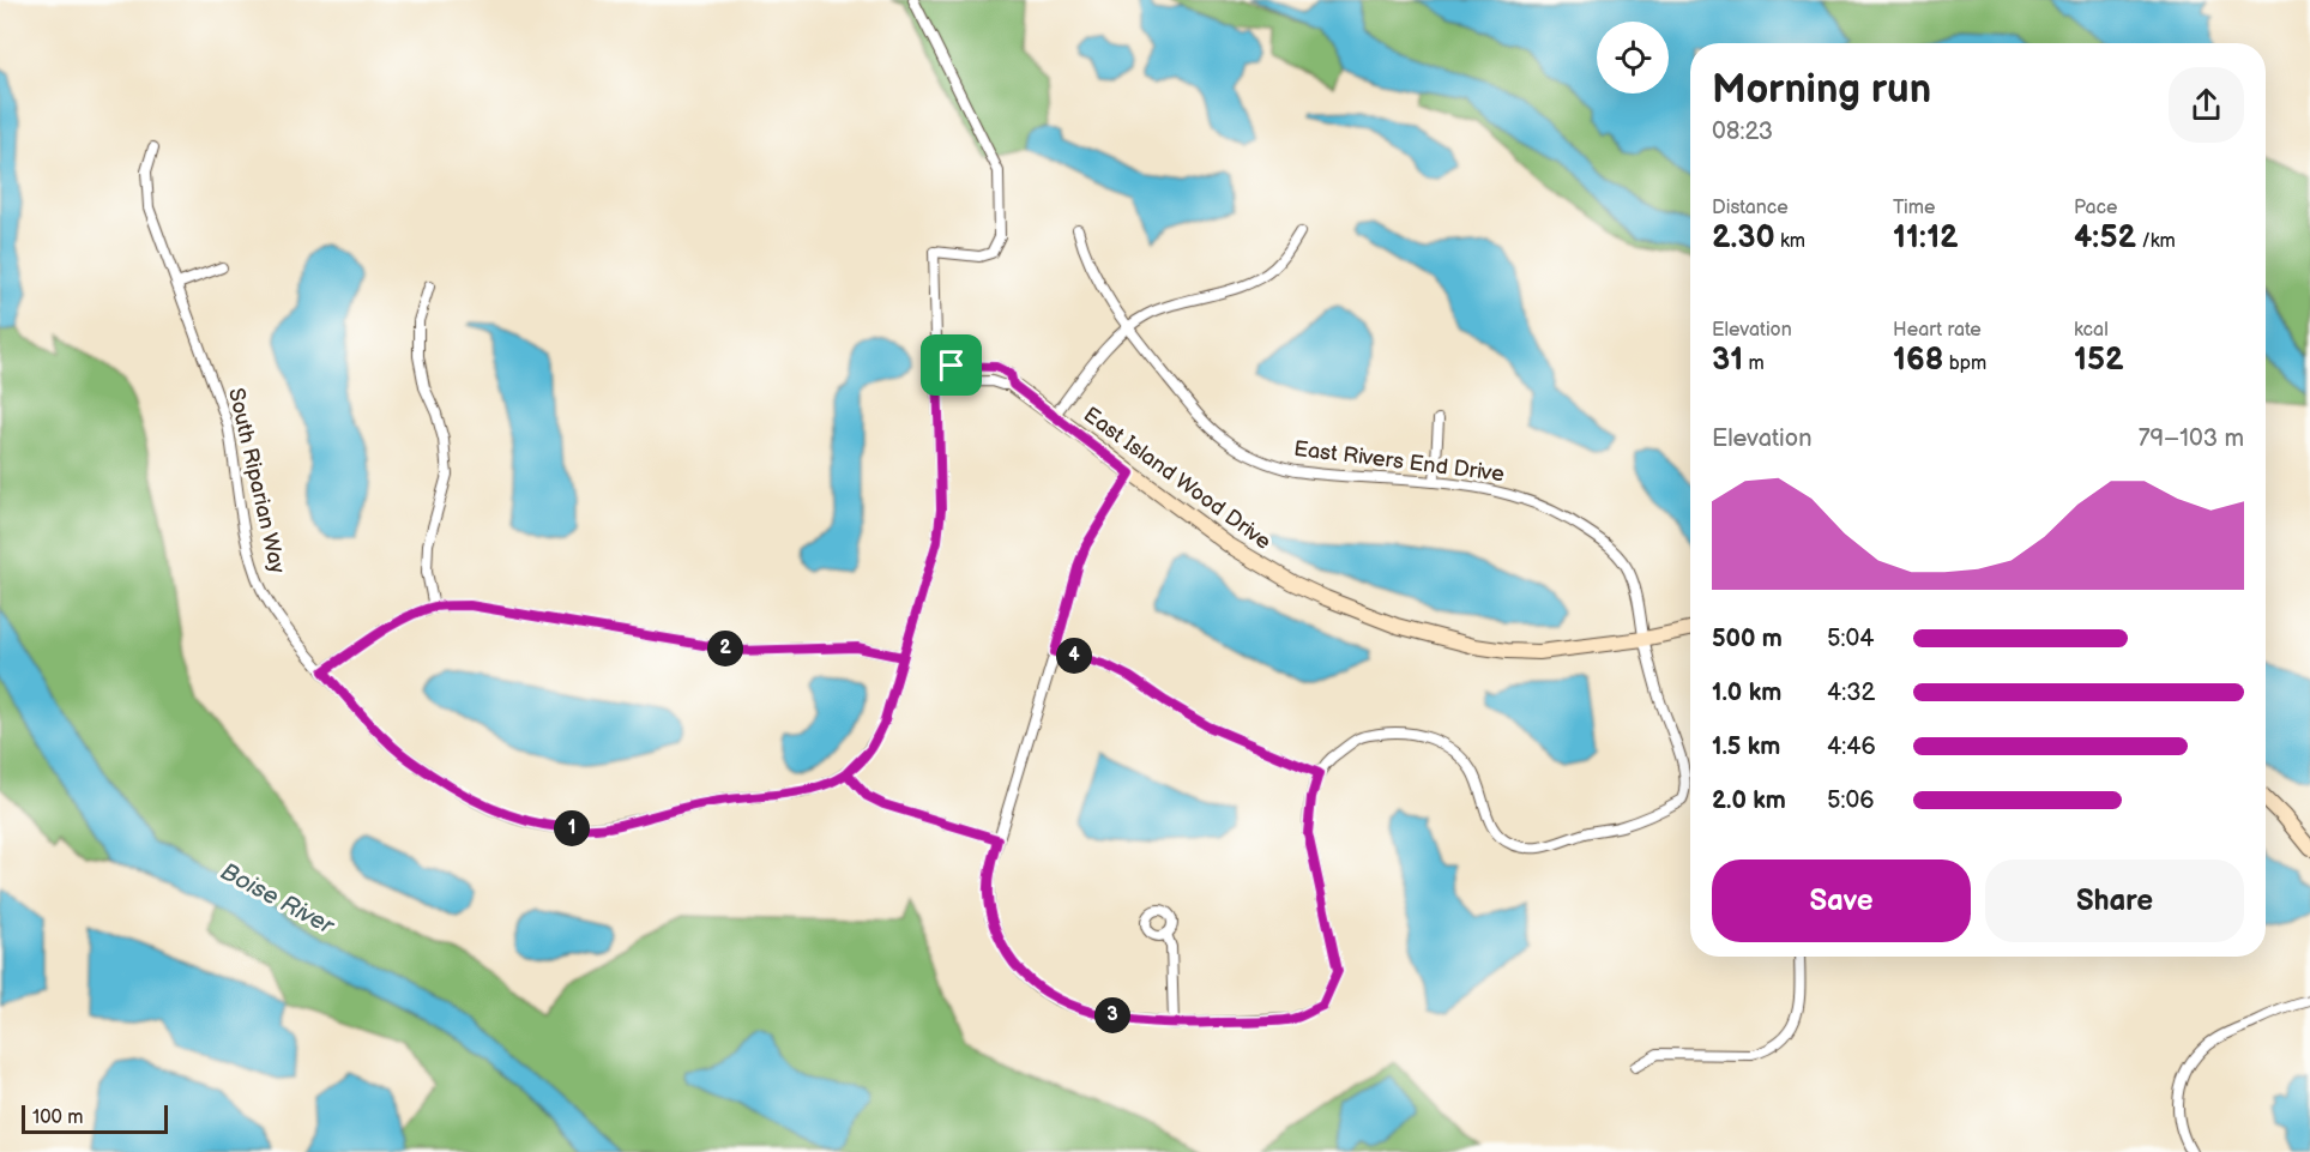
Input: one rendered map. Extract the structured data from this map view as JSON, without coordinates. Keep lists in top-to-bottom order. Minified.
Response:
{"streets":{"street":["East Rivers End Drive","East Island Wood Drive","South Riparian Way"]},"crossings":[["East Rivers End Drive","East Island Wood Drive"],["East Island Wood Drive","South Riparian Way"]],"water":["Boise River"],"scale_bar":"100 m","page":{"heading":["Morning run","08:23"],"stats":[["Distance","2.30 km"],["Time","11:12"],["Pace","4:52 /km"],["Elevation","31 m"],["Heart rate","168 bpm"],["kcal","152"]],"chart":["Elevation","79–103 m"],"list":[{"name":"500 m","note":"5:04"},{"name":"1.0 km","note":"4:32"},{"name":"1.5 km","note":"4:46"},{"name":"2.0 km","note":"5:06"}],"pins":["2","4","1","3"],"buttons":["Save","Share"],"scale":"100 m"}}
